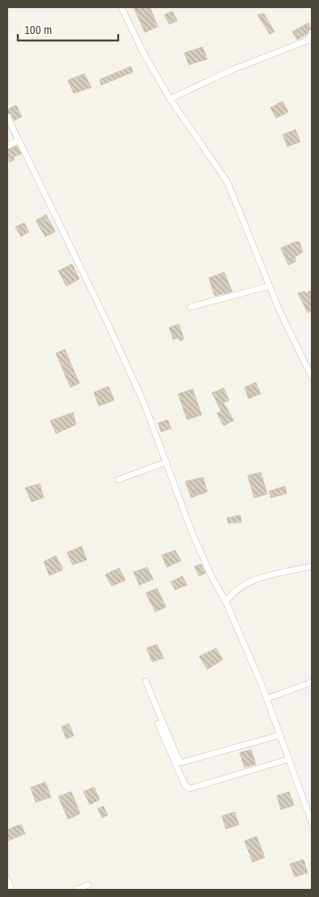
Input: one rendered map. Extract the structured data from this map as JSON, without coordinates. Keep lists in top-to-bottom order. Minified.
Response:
{"scale_bar":"100 m"}
